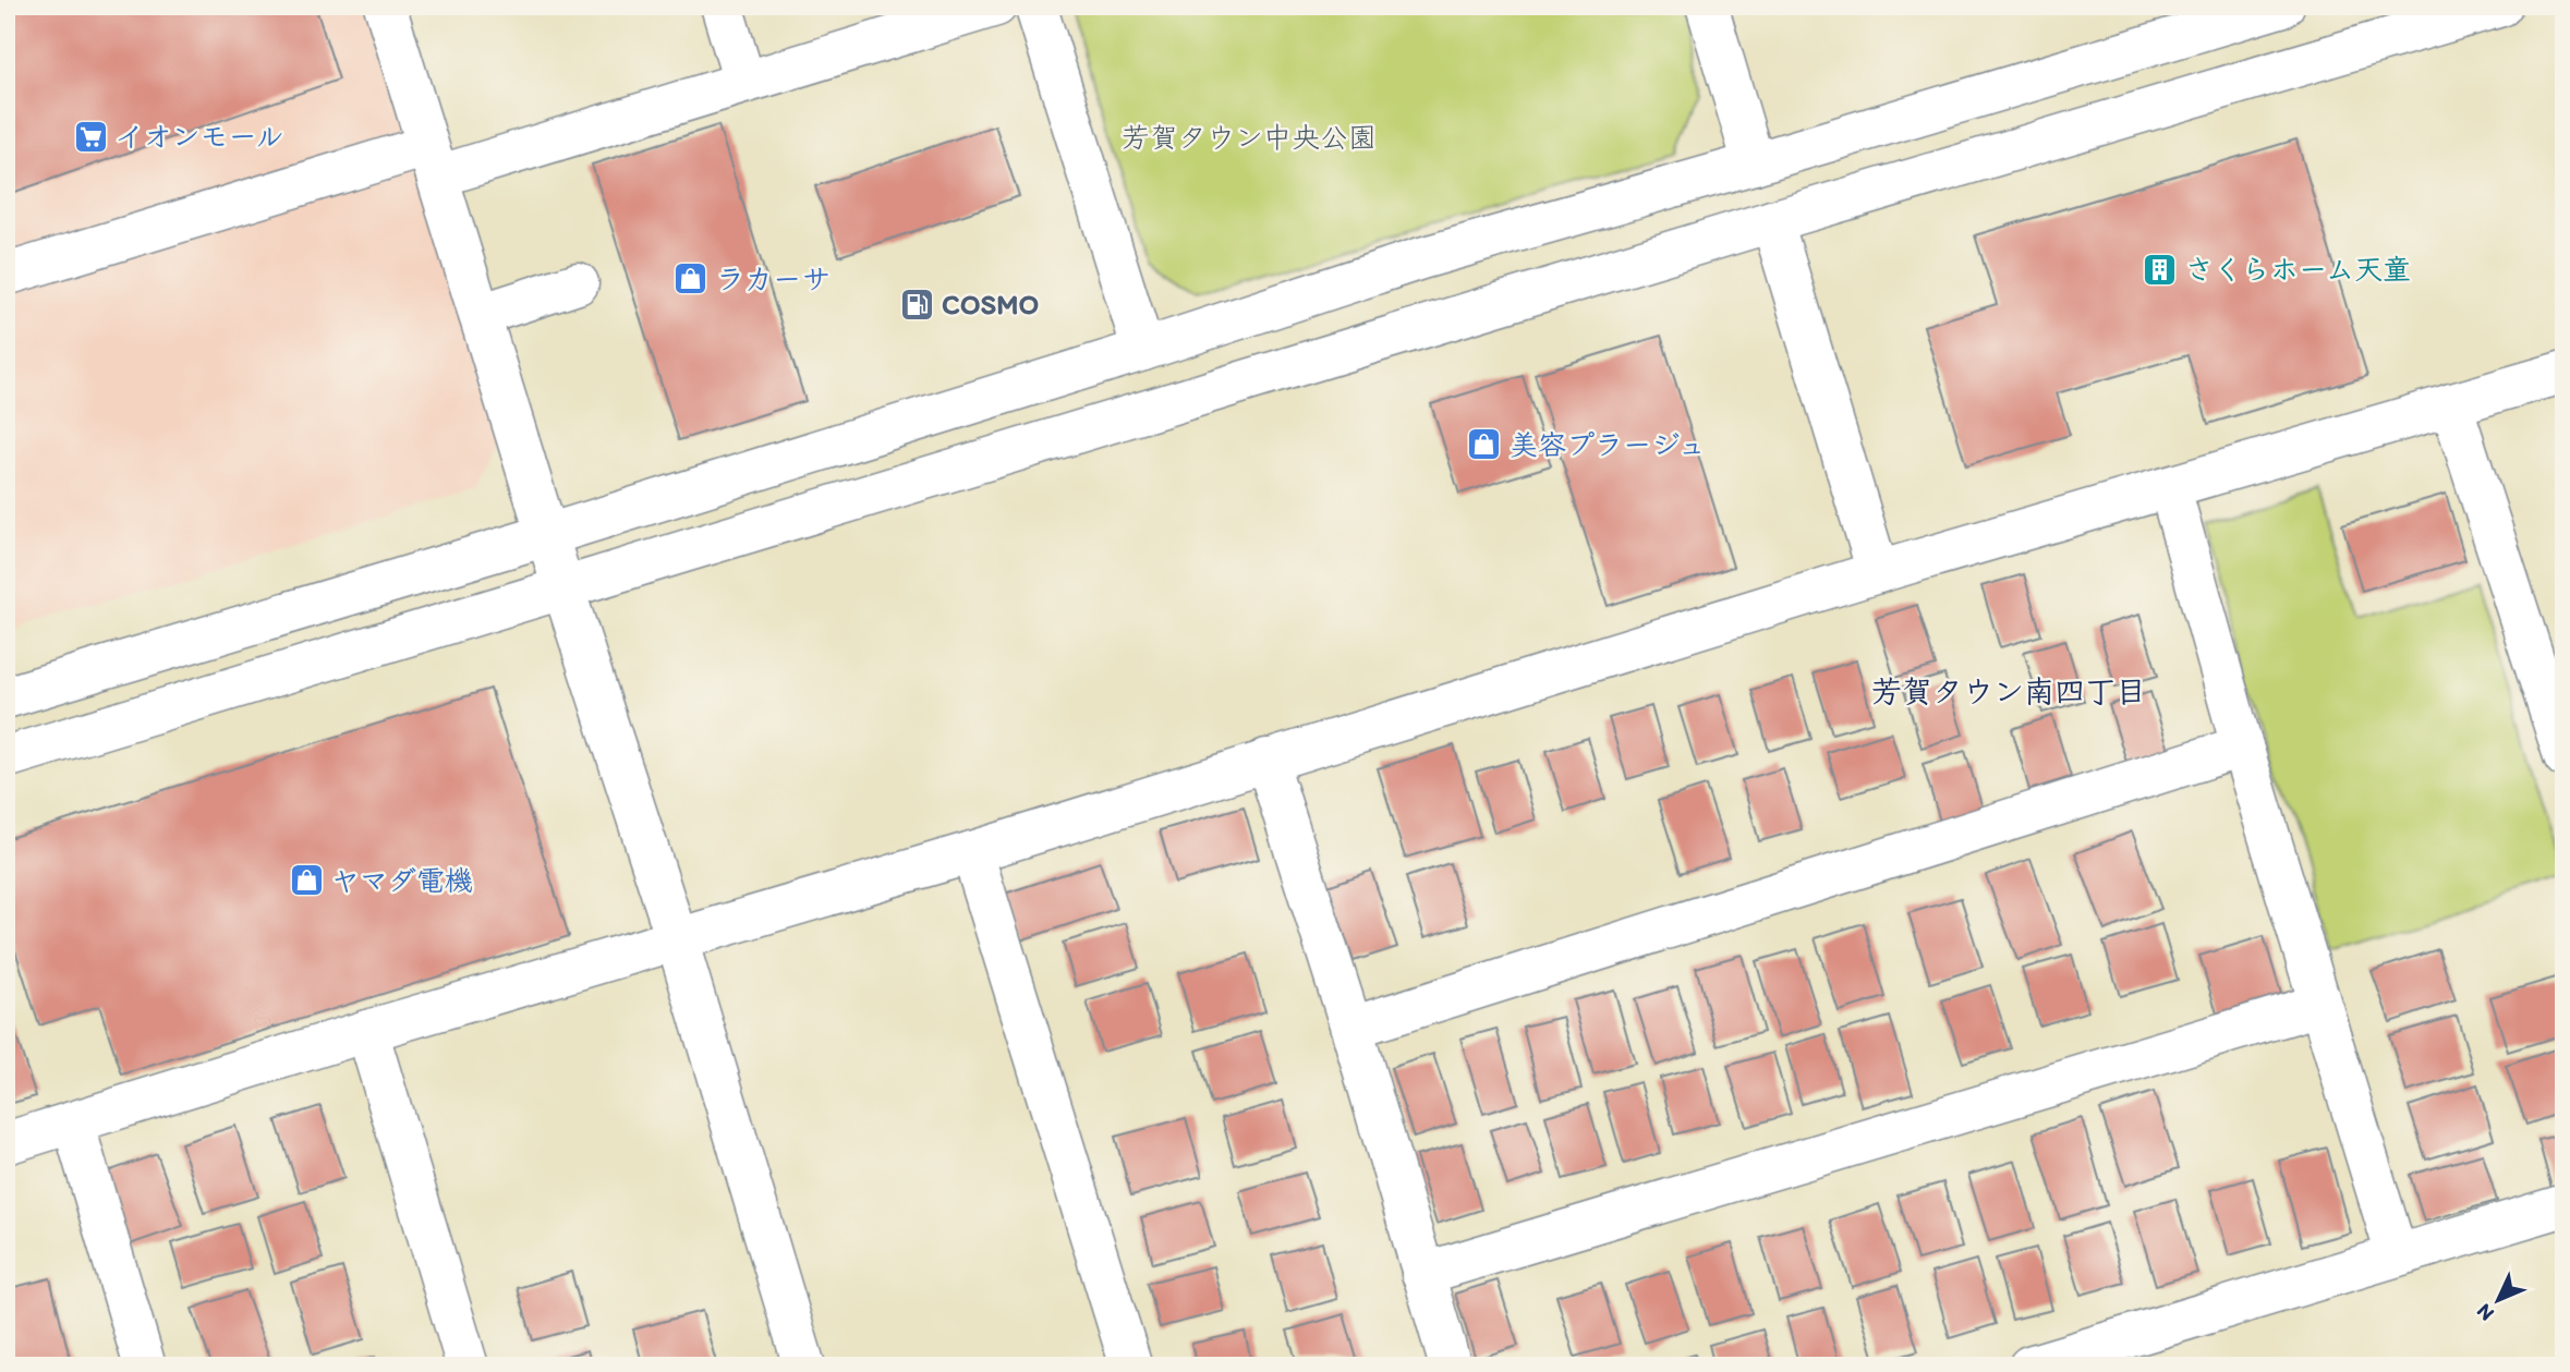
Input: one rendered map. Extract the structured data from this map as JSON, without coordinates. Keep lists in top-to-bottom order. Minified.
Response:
{"districts":["芳賀タウン南四丁目"],"parks":["芳賀タウン中央公園"],"places":{"supermarket":["イオンモール"],"building":["さくらホーム天童"],"shop":["ラカーサ","美容プラージュ","ヤマダ電機"],"fuel station":["COSMO"]},"north":"bottom left"}
